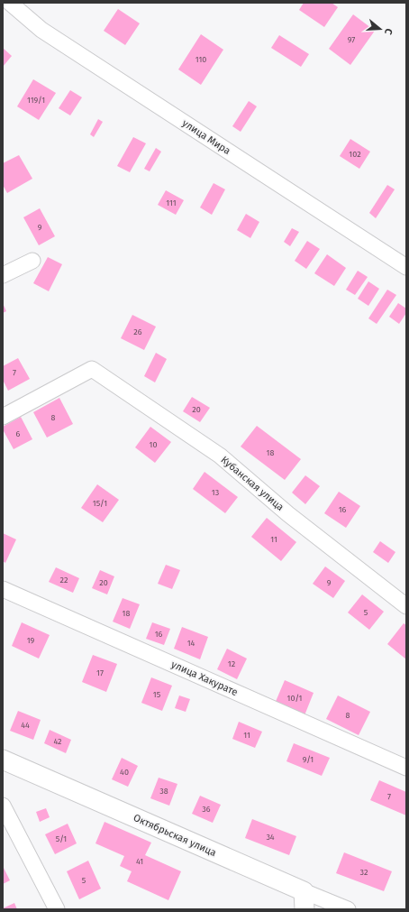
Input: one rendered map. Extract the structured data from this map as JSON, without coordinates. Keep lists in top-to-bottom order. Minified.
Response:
{"streets":{"street":["улица Мира","Кубанская улица","улица Хакурате","Октябрьская улица"]},"house_numbers":["97","110","119/1","102","111","9","26","7","20","8","6","10","18","13","15/1","16","11","22","20","9","5","18","16","19","14","12","17","15","10/1","8","44","11","42","9/1","40","38","7","36","34","5/1","41","32","5"],"north":"right"}
